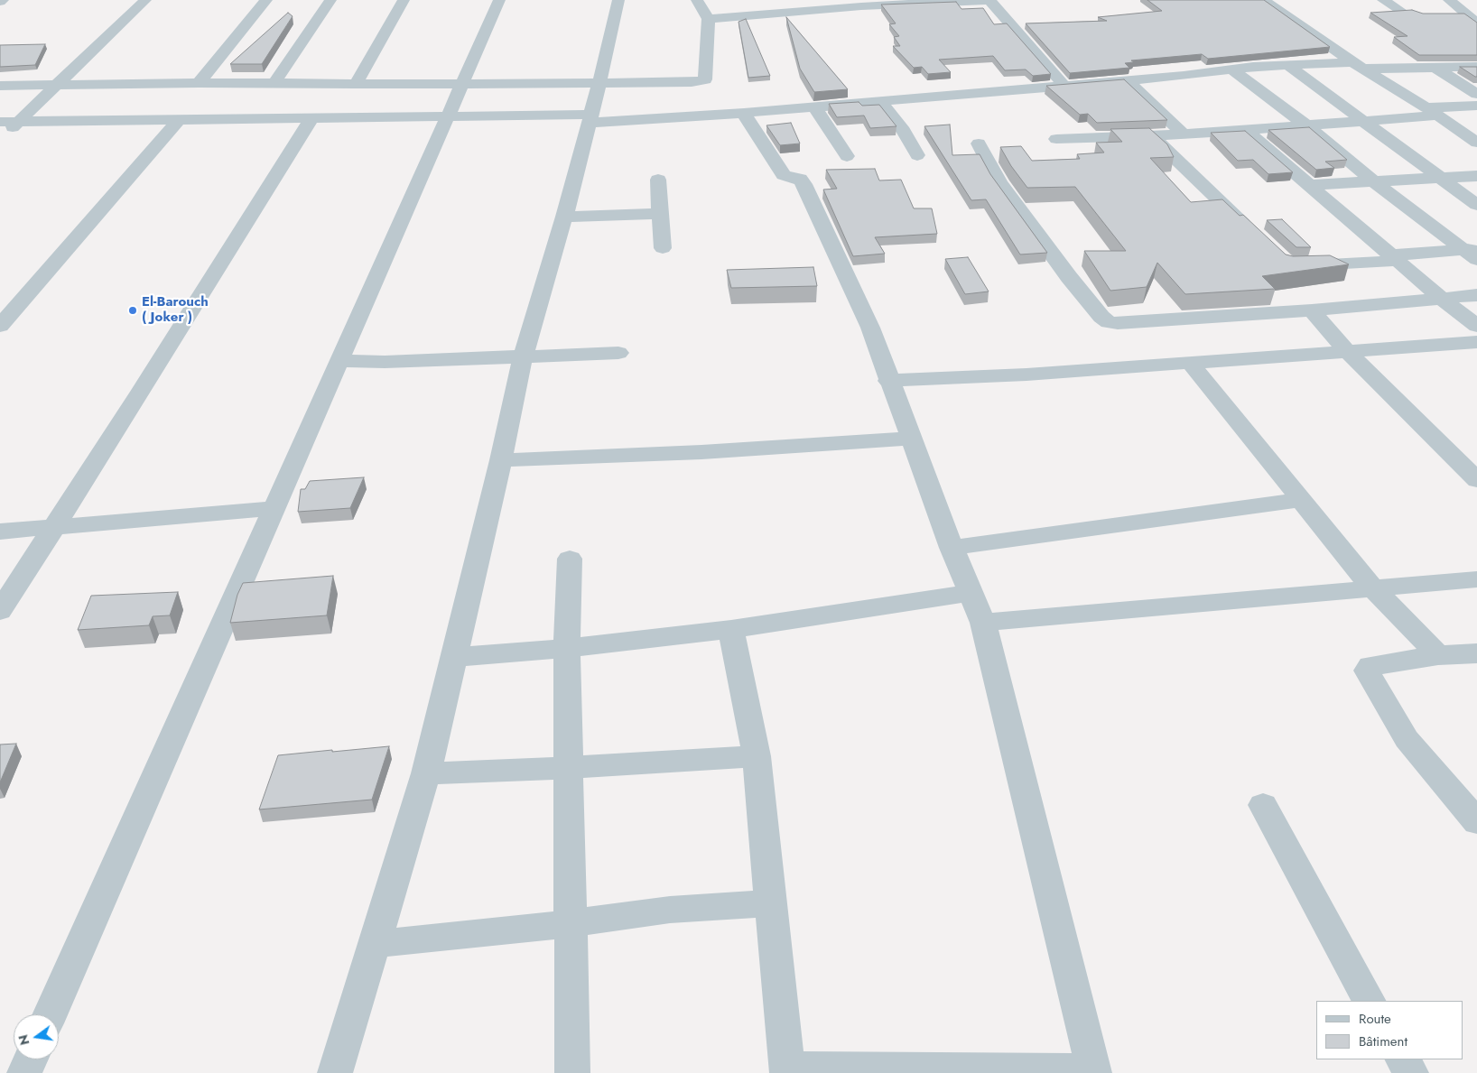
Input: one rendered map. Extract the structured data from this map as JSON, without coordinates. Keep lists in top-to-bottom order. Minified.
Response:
{"places":["El-Barouch ( Joker )"],"legend":["Route","Bâtiment"],"north":"left"}
